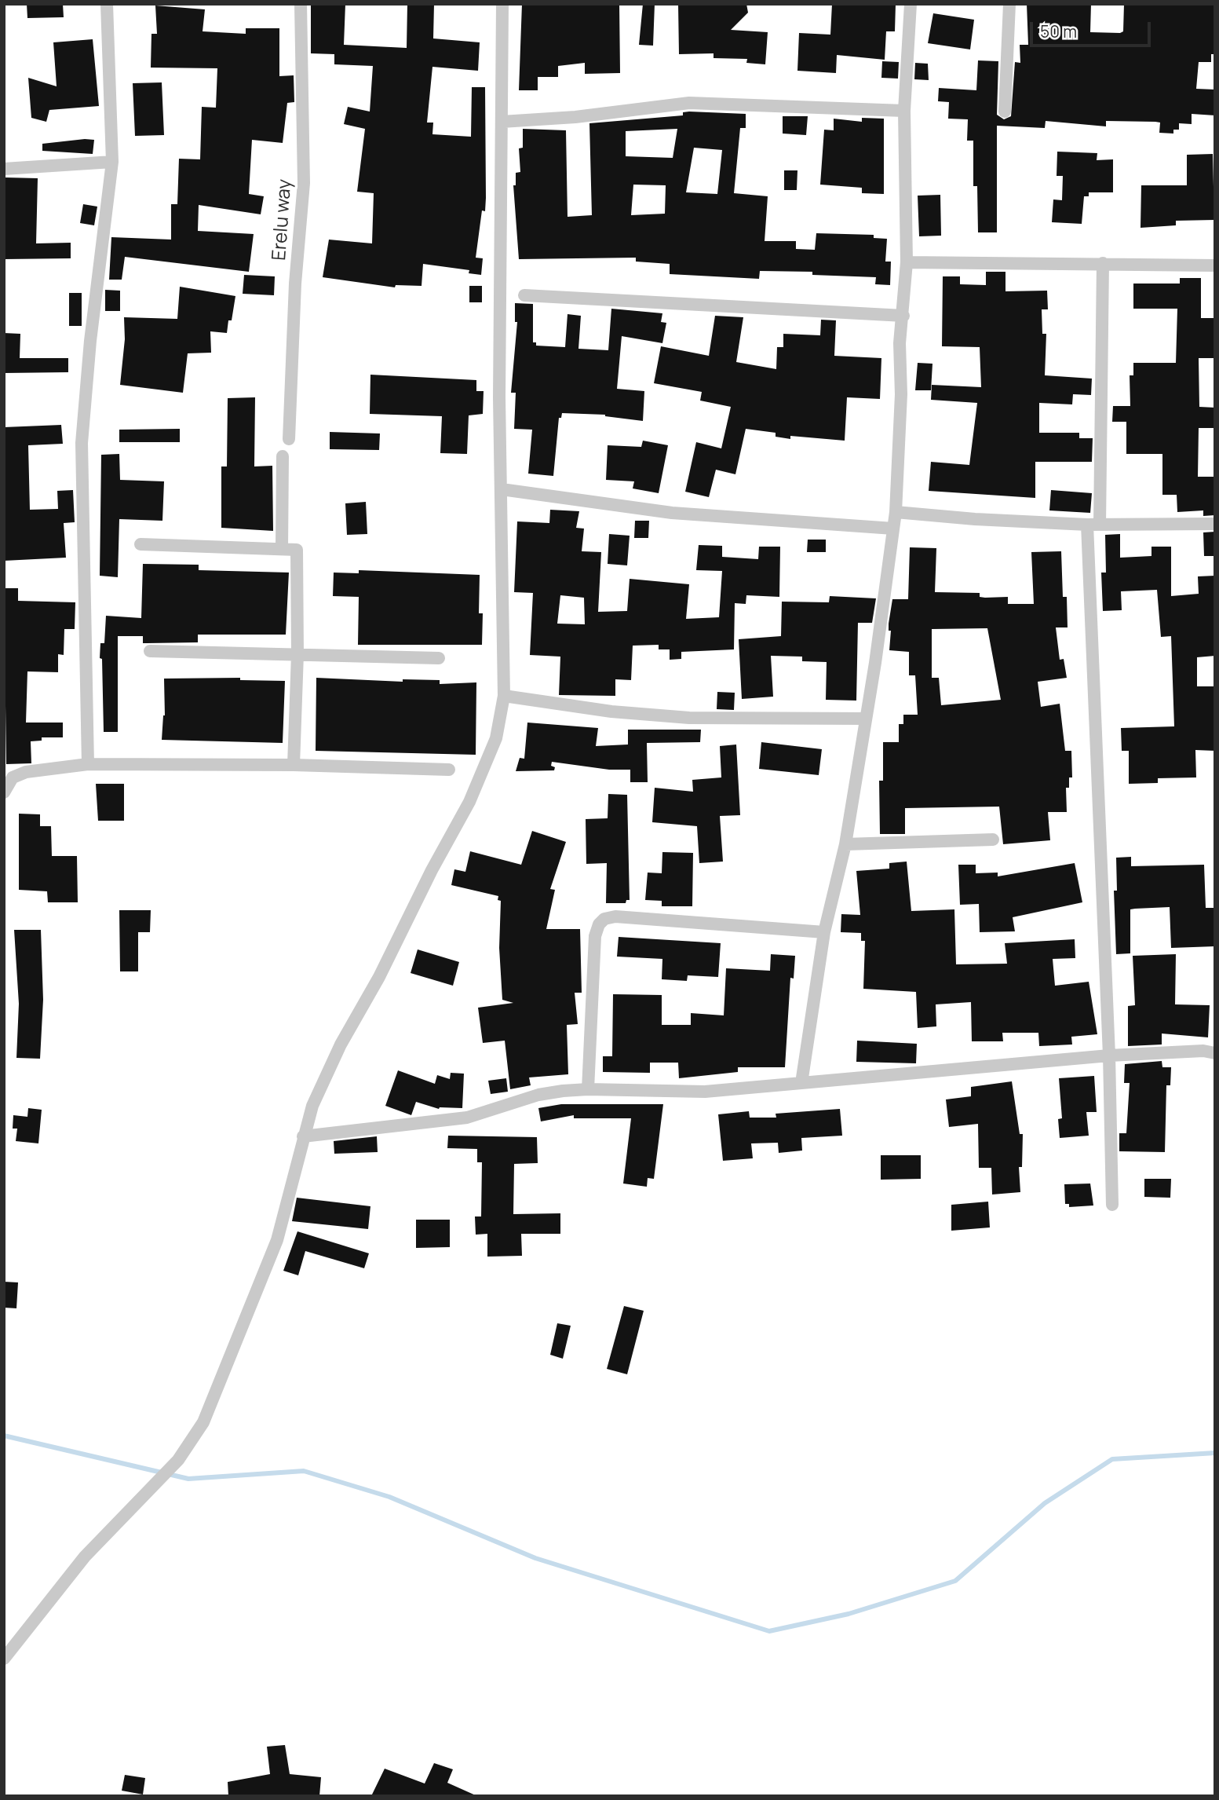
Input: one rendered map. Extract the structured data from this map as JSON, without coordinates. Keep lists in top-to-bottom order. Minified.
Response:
{"streets":{"street":["Erelu way"]},"scale_bar":"50 m"}
